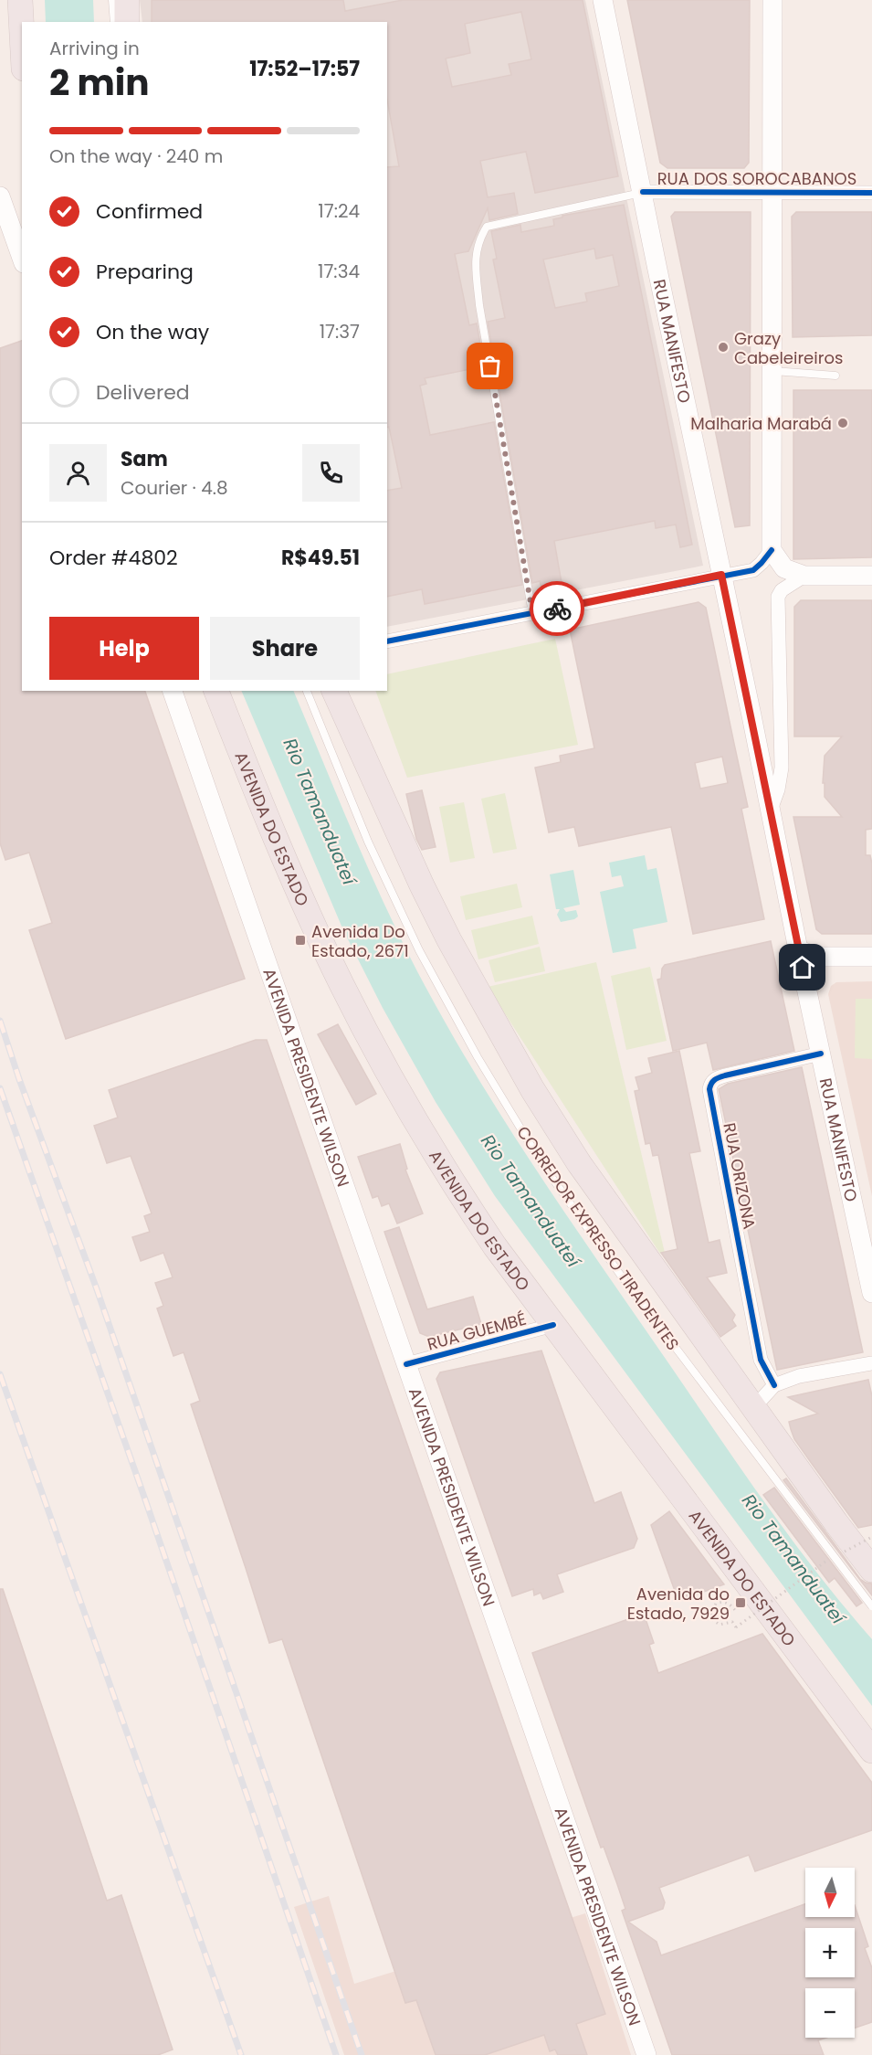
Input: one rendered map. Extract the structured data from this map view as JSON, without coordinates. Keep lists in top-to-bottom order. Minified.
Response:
{"streets":{"highway":["AVENIDA DO ESTADO"],"main road":["RUA MANIFESTO","AVENIDA PRESIDENTE WILSON"],"street":["RUA DOS SOROCABANOS","RUA ORIZONA","RUA GUEMBÉ"],"lane":["CORREDOR EXPRESSO TIRADENTES"]},"crossings":[["RUA DOS SOROCABANOS","RUA MANIFESTO"],["RUA MANIFESTO","RUA ORIZONA"],["AVENIDA DO ESTADO","RUA GUEMBÉ"],["AVENIDA PRESIDENTE WILSON","RUA GUEMBÉ"]],"water":["Rio Tamanduateí"],"places":{"other":["Grazy Cabeleireiros","Malharia Marabá"],"transit":["Avenida Do Estado, 2671","Avenida do Estado, 7929"]},"north":"bottom","page":{"heading":["2 min","Arriving in","17:52–17:57"],"panel":["Sam","Courier · 4.8","Order #4802","R$49.51"],"bar":"On the way · 240 m","list":[["Confirmed","17:24"],["Preparing","17:34"],["On the way","17:37"],"Delivered"],"buttons":["Help","Share"],"map_buttons":["+","−"]}}
